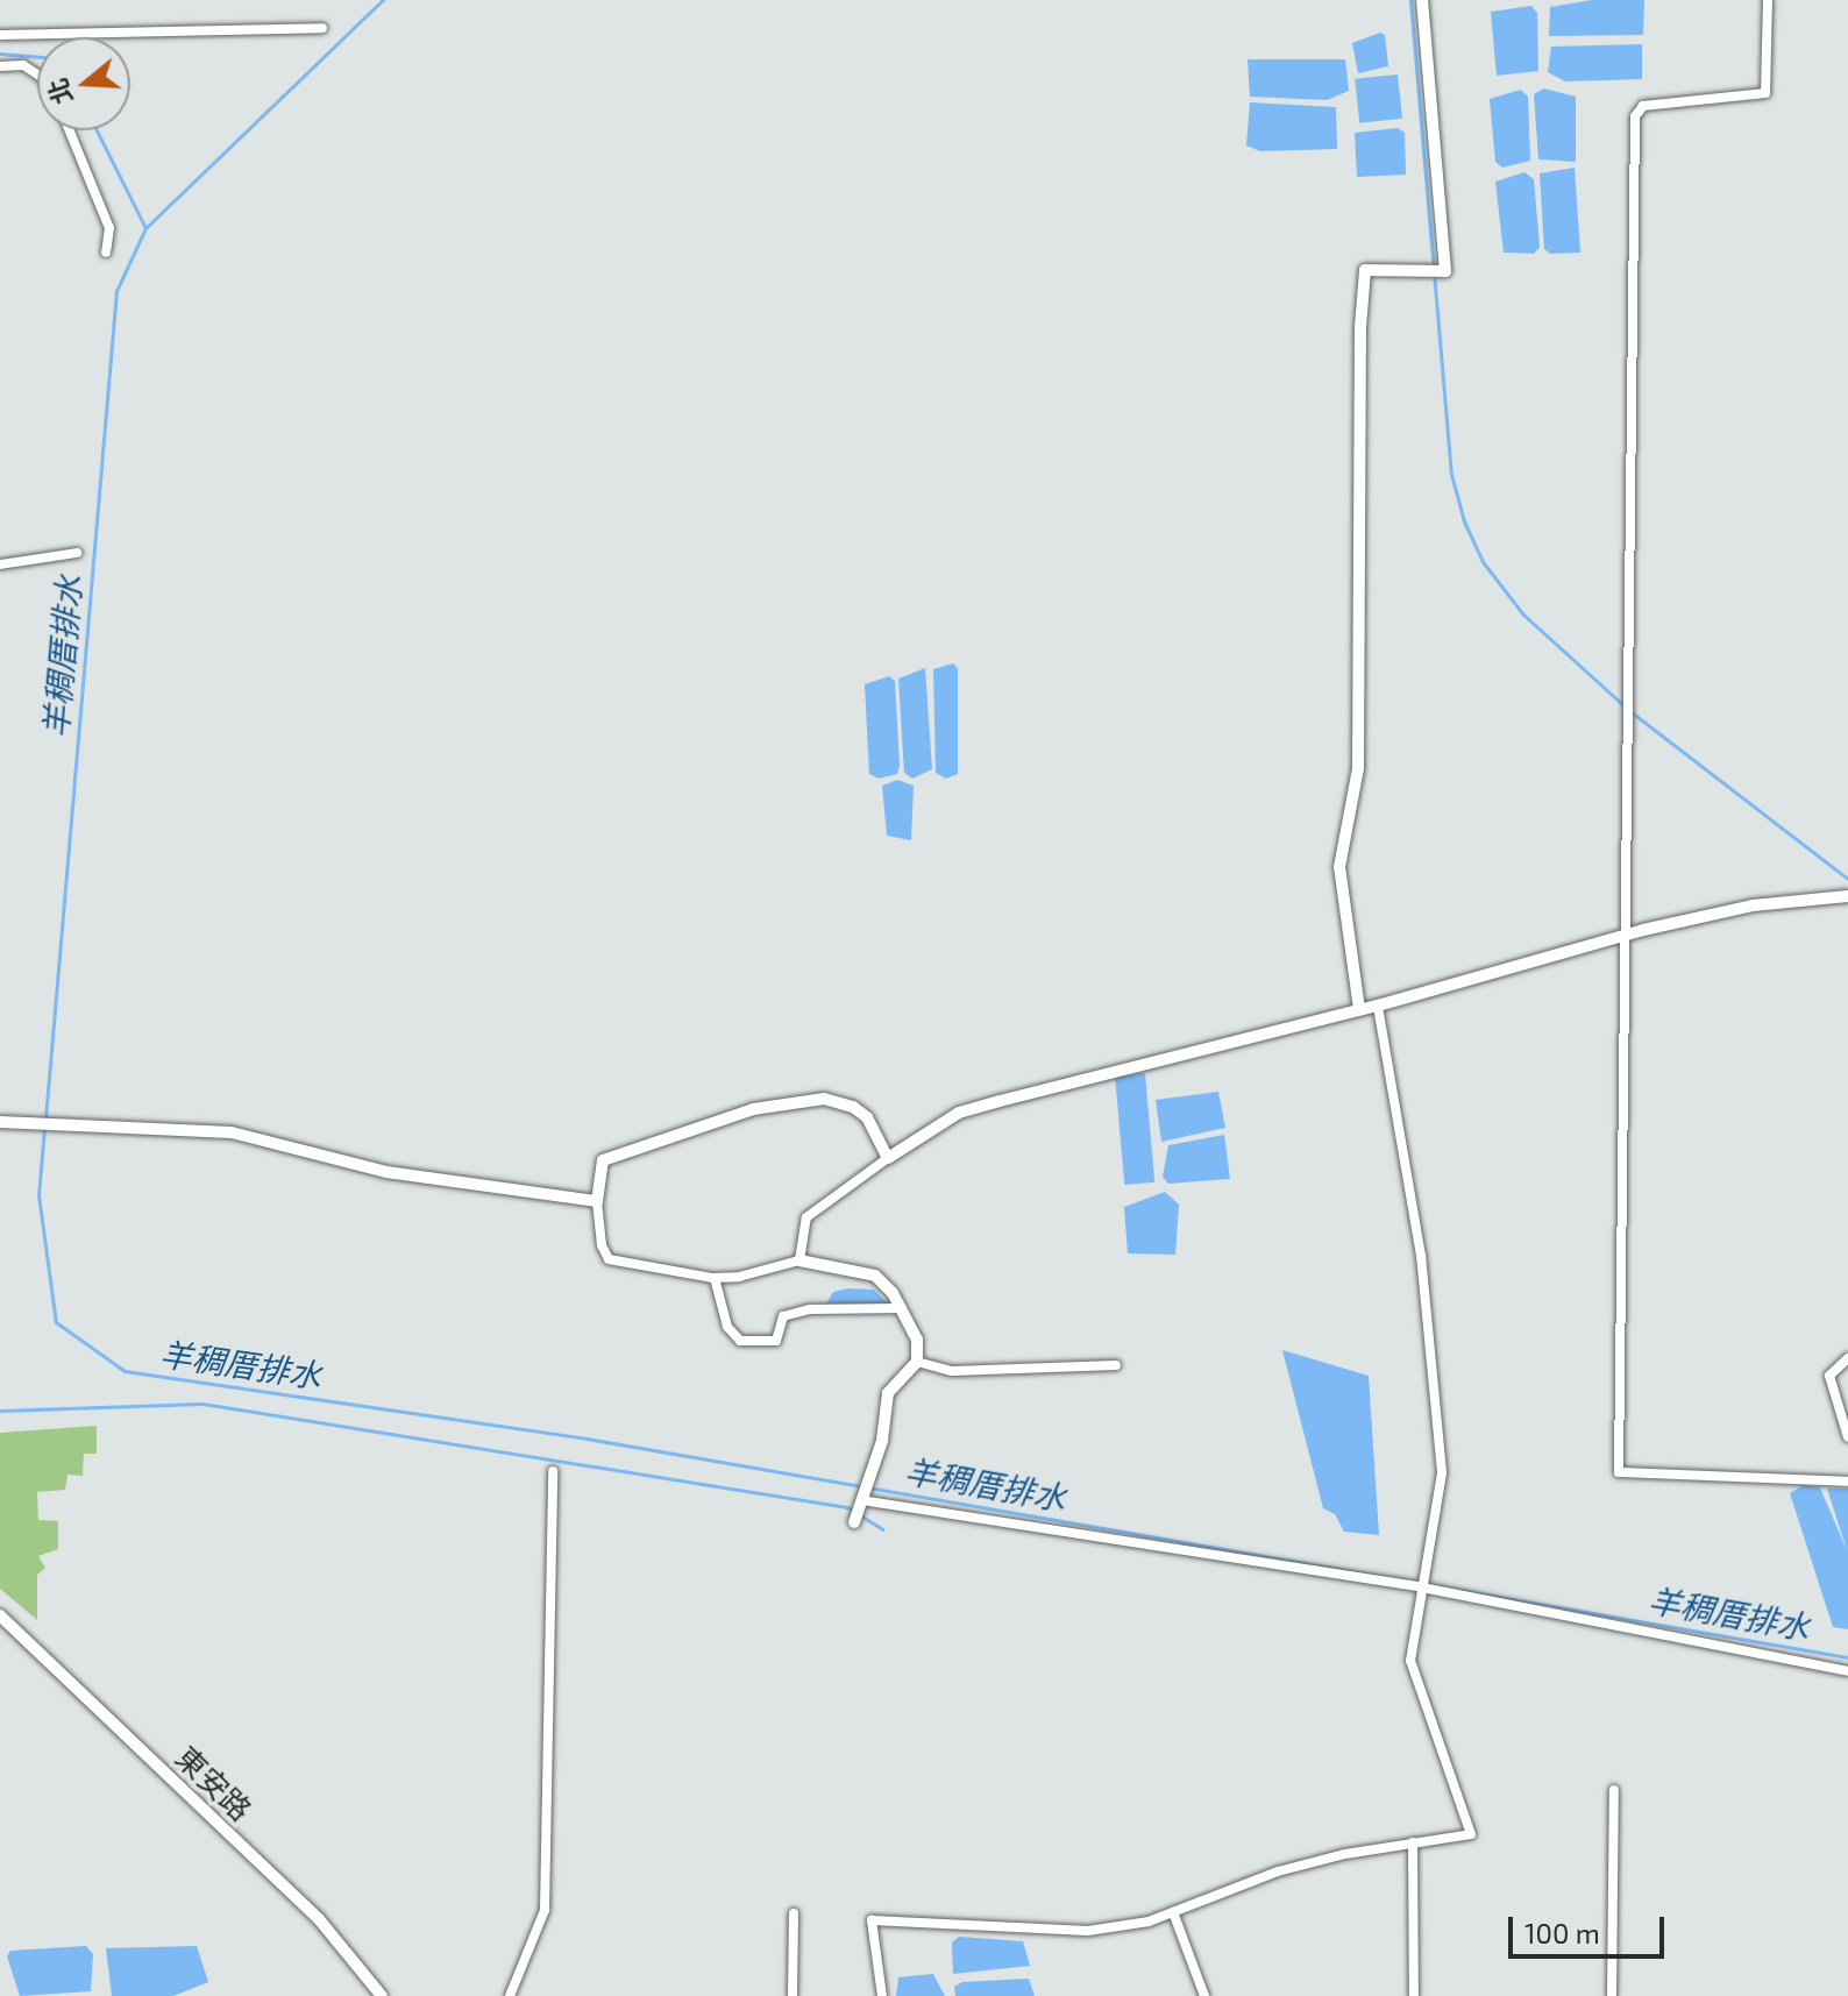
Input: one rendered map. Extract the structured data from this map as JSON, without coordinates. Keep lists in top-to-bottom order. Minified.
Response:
{"streets":{"street":["東安路"]},"water":["羊稠厝排水"],"scale_bar":"100 m","north":"left"}
